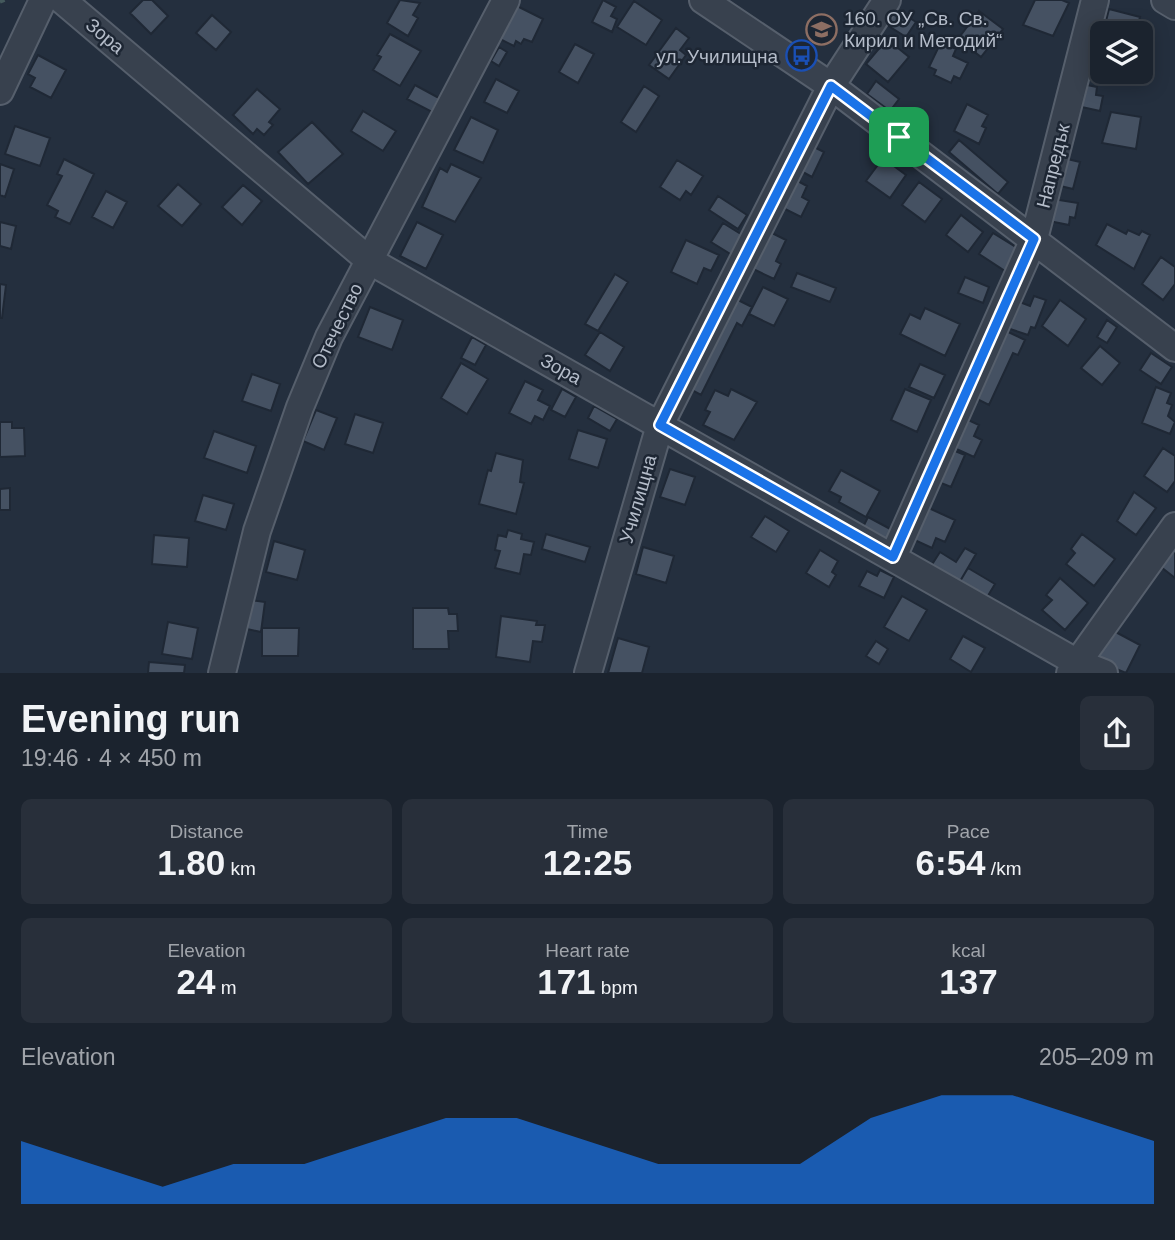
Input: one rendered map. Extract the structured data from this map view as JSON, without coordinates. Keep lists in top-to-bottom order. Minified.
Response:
{"streets":{"street":["Зора","Напредък","Отечество","Училищна"]},"crossings":[["Зора","Напредък"],["Зора","Отечество"],["Зора","Училищна"]],"places":{"school or university":["160. ОУ „Св. Св. Кирил и Методий“"],"bus stop":["ул. Училищна"]},"page":{"heading":["Evening run","19:46 · 4 × 450 m"],"stats":[["Distance","1.80 km"],["Time","12:25"],["Pace","6:54 /km"],["Elevation","24 m"],["Heart rate","171 bpm"],["kcal","137"]],"chart":["Elevation","205–209 m"]}}
